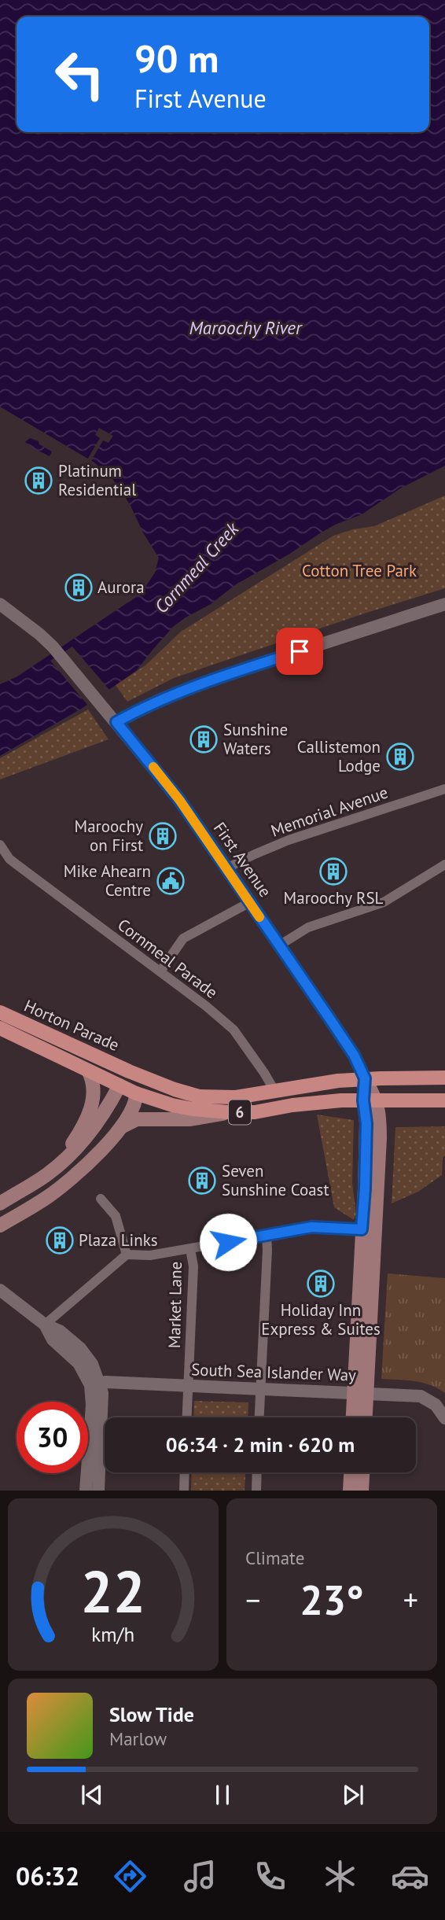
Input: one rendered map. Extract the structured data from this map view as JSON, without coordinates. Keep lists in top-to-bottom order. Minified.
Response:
{"streets":{"main road":["Horton Parade","6"],"street":["Memorial Avenue","First Avenue","Cornmeal Parade","Market Lane","South Sea Islander Way"]},"crossings":[["Memorial Avenue","First Avenue"],["First Avenue","6"],["Cornmeal Parade","6"],["Horton Parade","6"],["Market Lane","South Sea Islander Way"]],"water":["Maroochy River","Cornmeal Creek"],"parks":["Cotton Tree Park"],"places":{"building":["Platinum Residential","Aurora","Sunshine Waters","Callistemon Lodge","Maroochy on First","Maroochy RSL","Seven Sunshine Coast","Plaza Links","Holiday Inn Express & Suites"],"public building":["Mike Ahearn Centre"]},"page":{"turn":["90 m","First Avenue"],"limit":"30","trip":"06:34 · 2 min · 620 m","tile":"Climate","heat":["−","23°","+"],"song":["Slow Tide","Marlow"],"tabs":"06:32","gauge":["22","km/h"]}}
